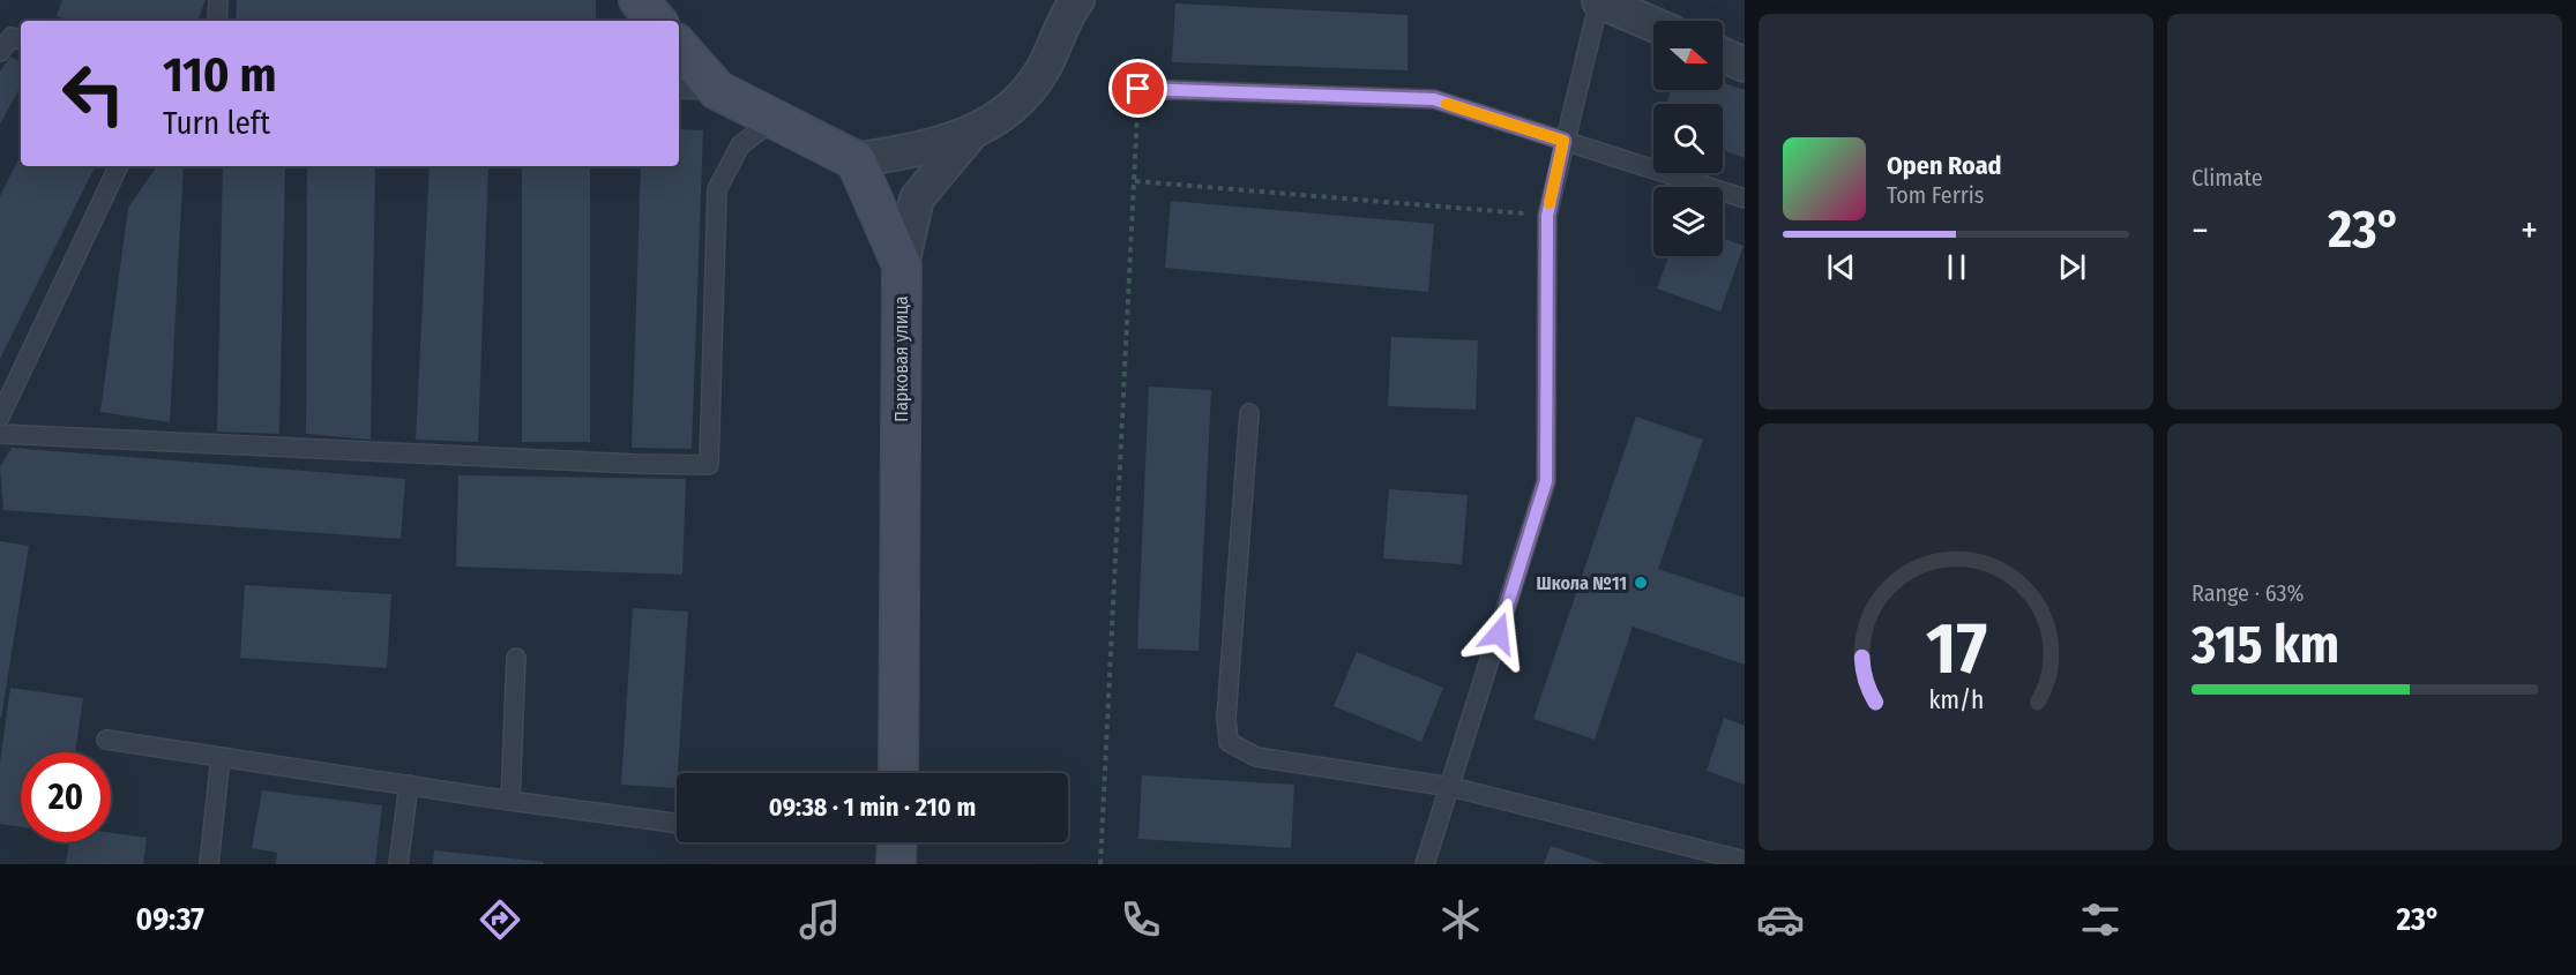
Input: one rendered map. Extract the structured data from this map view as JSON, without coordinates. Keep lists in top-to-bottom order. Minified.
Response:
{"streets":{"street":["Парковая улица"]},"places":["Школа №11"],"north":"right","page":{"tile":["Climate",["Range · 63%","315 km"]],"turn":["110 m","Turn left"],"song":["Open Road","Tom Ferris"],"heat":["−","23°","+"],"limit":"20","trip":"09:38 · 1 min · 210 m","tabs":["09:37","23°"],"gauge":["17","km/h"]}}
